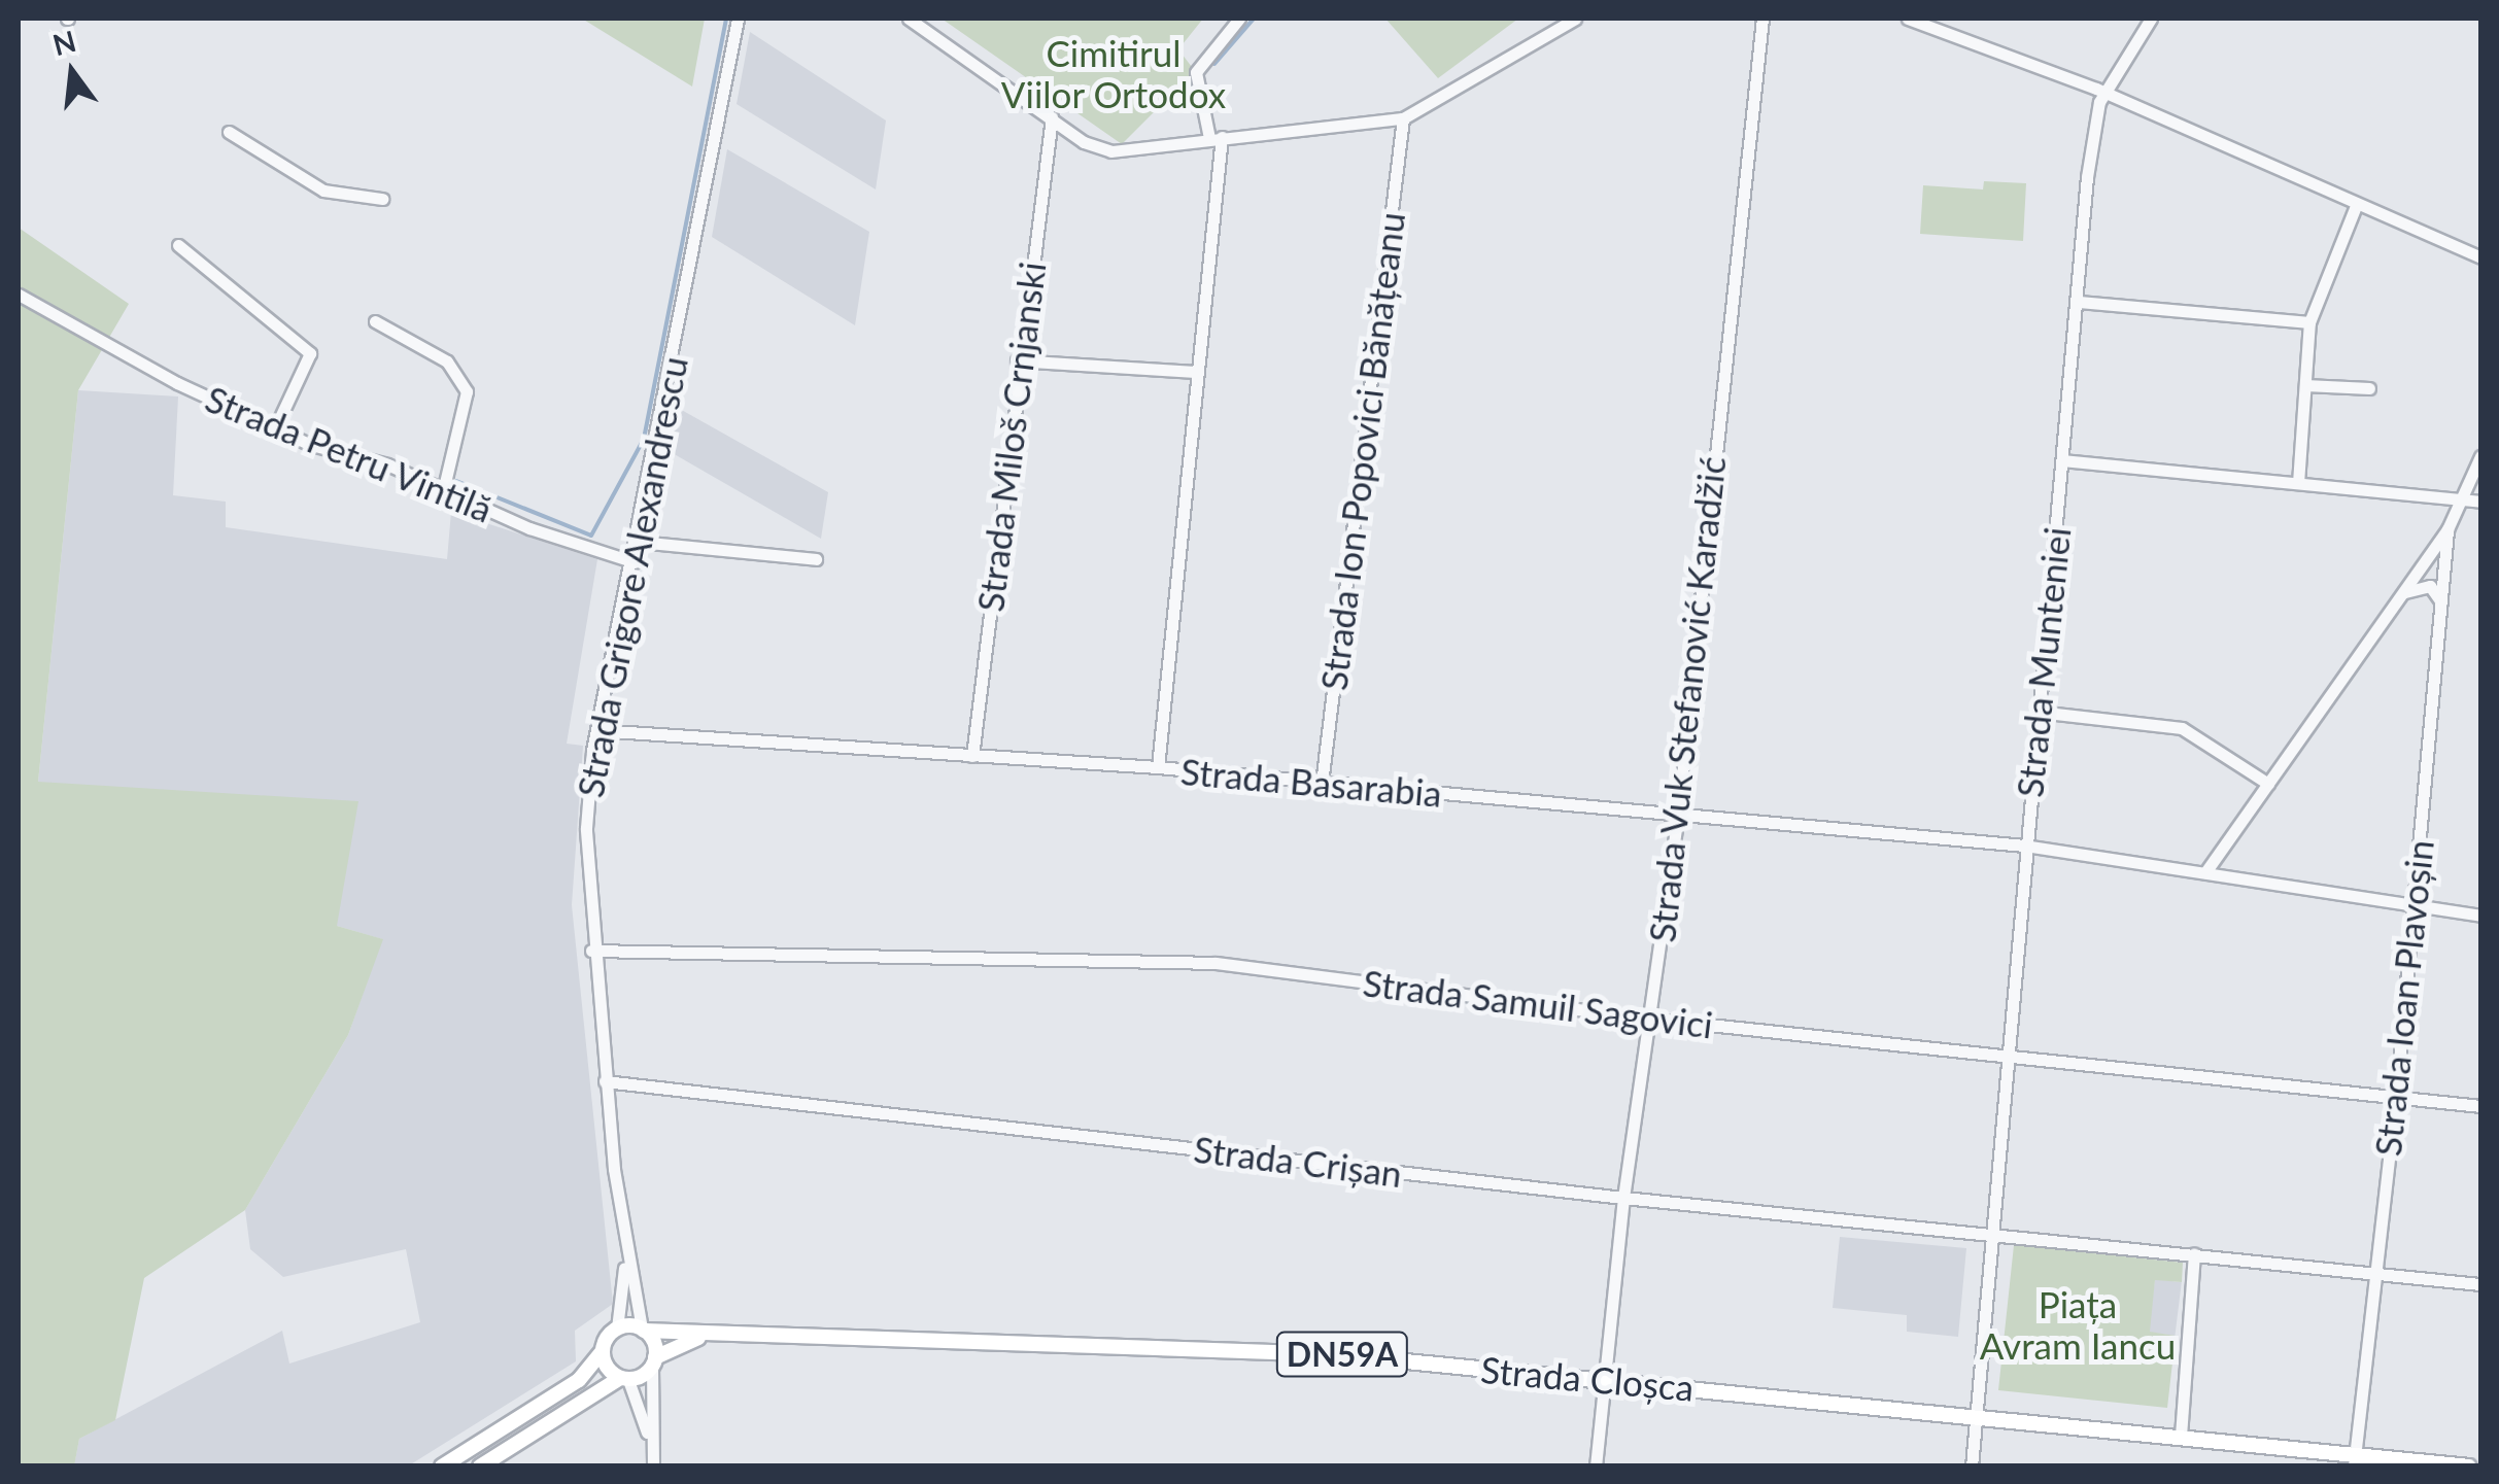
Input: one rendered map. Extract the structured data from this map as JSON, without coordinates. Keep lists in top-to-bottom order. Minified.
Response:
{"streets":{"main road":["DN59A","Strada Cloșca"],"street":["Strada Miloš Crnjanski","Strada Ion Popovici Bănățeanu","Strada Petru Vintilă","Strada Grigore Alexandrescu","Strada Munteniei","Strada Vuk Stefanović Karadžić","Strada Basarabia","Strada Ioan Plavoșin","Strada Samuil Sagovici","Strada Crișan"]},"crossings":[["Strada Miloš Crnjanski","Strada Basarabia"],["Strada Ion Popovici Bănățeanu","Strada Basarabia"],["Strada Petru Vintilă","Strada Grigore Alexandrescu"],["Strada Grigore Alexandrescu","Strada Basarabia"],["Strada Grigore Alexandrescu","Strada Samuil Sagovici"],["Strada Grigore Alexandrescu","Strada Crișan"],["Strada Grigore Alexandrescu","DN59A"],["Strada Grigore Alexandrescu","Strada Cloșca"],["Strada Munteniei","Strada Basarabia"],["Strada Munteniei","Strada Samuil Sagovici"],["Strada Munteniei","Strada Crișan"],["Strada Vuk Stefanović Karadžić","Strada Basarabia"],["Strada Vuk Stefanović Karadžić","Strada Samuil Sagovici"],["Strada Vuk Stefanović Karadžić","Strada Crișan"],["Strada Vuk Stefanović Karadžić","Strada Cloșca"],["Strada Basarabia","Strada Ioan Plavoșin"],["Strada Ioan Plavoșin","Strada Samuil Sagovici"],["Strada Ioan Plavoșin","Strada Cloșca"],["DN59A","Strada Cloșca"]],"parks":["Cimitirul Viilor Ortodox","Piața Avram Iancu"],"north":"top"}
